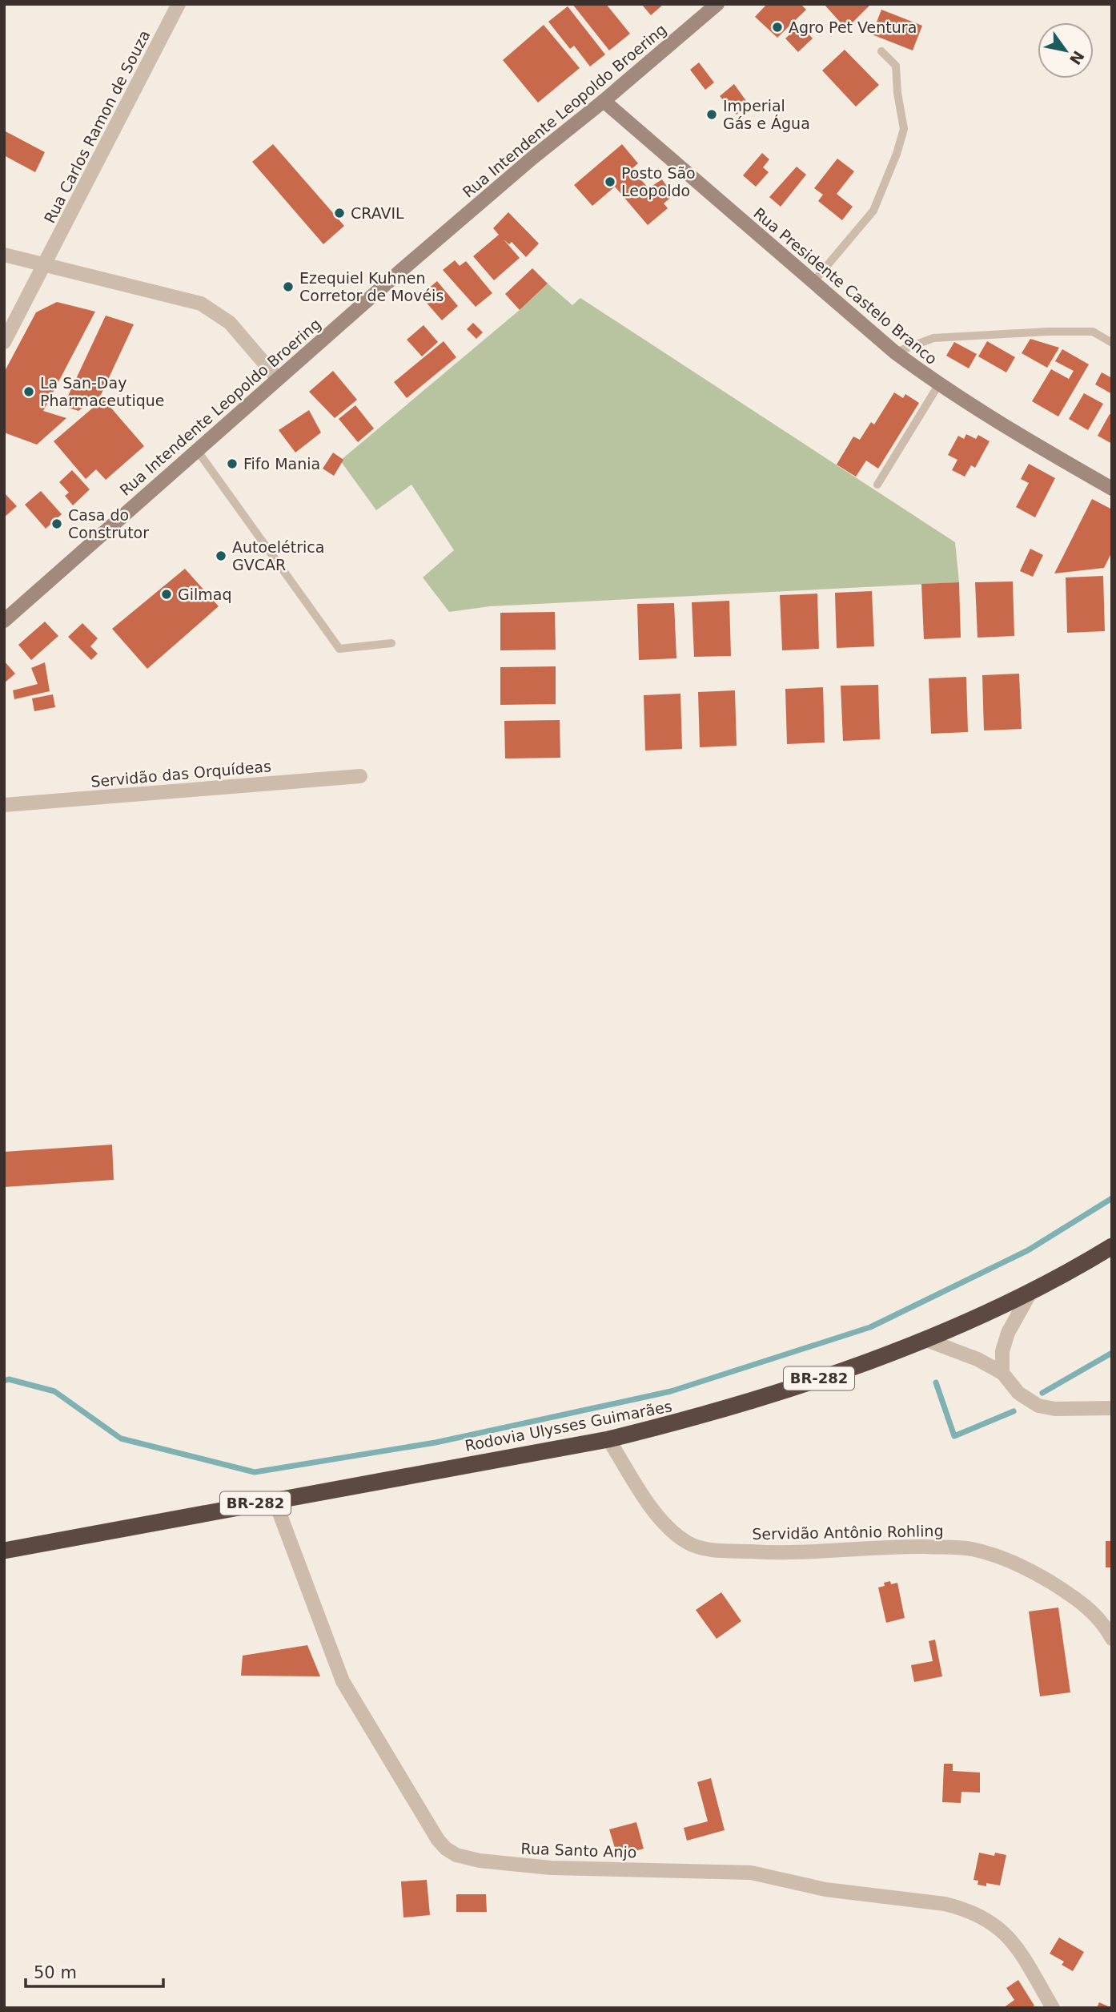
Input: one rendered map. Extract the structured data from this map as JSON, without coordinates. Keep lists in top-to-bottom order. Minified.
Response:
{"streets":{"highway":["BR-282","Rodovia Ulysses Guimarães"],"main road":["Rua Intendente Leopoldo Broering","Rua Presidente Castelo Branco"],"street":["Rua Carlos Ramon de Souza","Servidão das Orquídeas","Servidão Antônio Rohling","Rua Santo Anjo"]},"crossings":[["Rua Intendente Leopoldo Broering","Rua Presidente Castelo Branco"],["Rodovia Ulysses Guimarães","Servidão Antônio Rohling"],["Rodovia Ulysses Guimarães","Rua Santo Anjo"]],"places":["Agro Pet Ventura","Imperial Gás e Água","Posto São Leopoldo","CRAVIL","Ezequiel Kuhnen Corretor de Movéis","La San-Day Pharmaceutique","Fifo Mania","Casa do Construtor","Autoelétrica GVCAR","Gilmaq"],"scale_bar":"50 m","north":"bottom right"}
